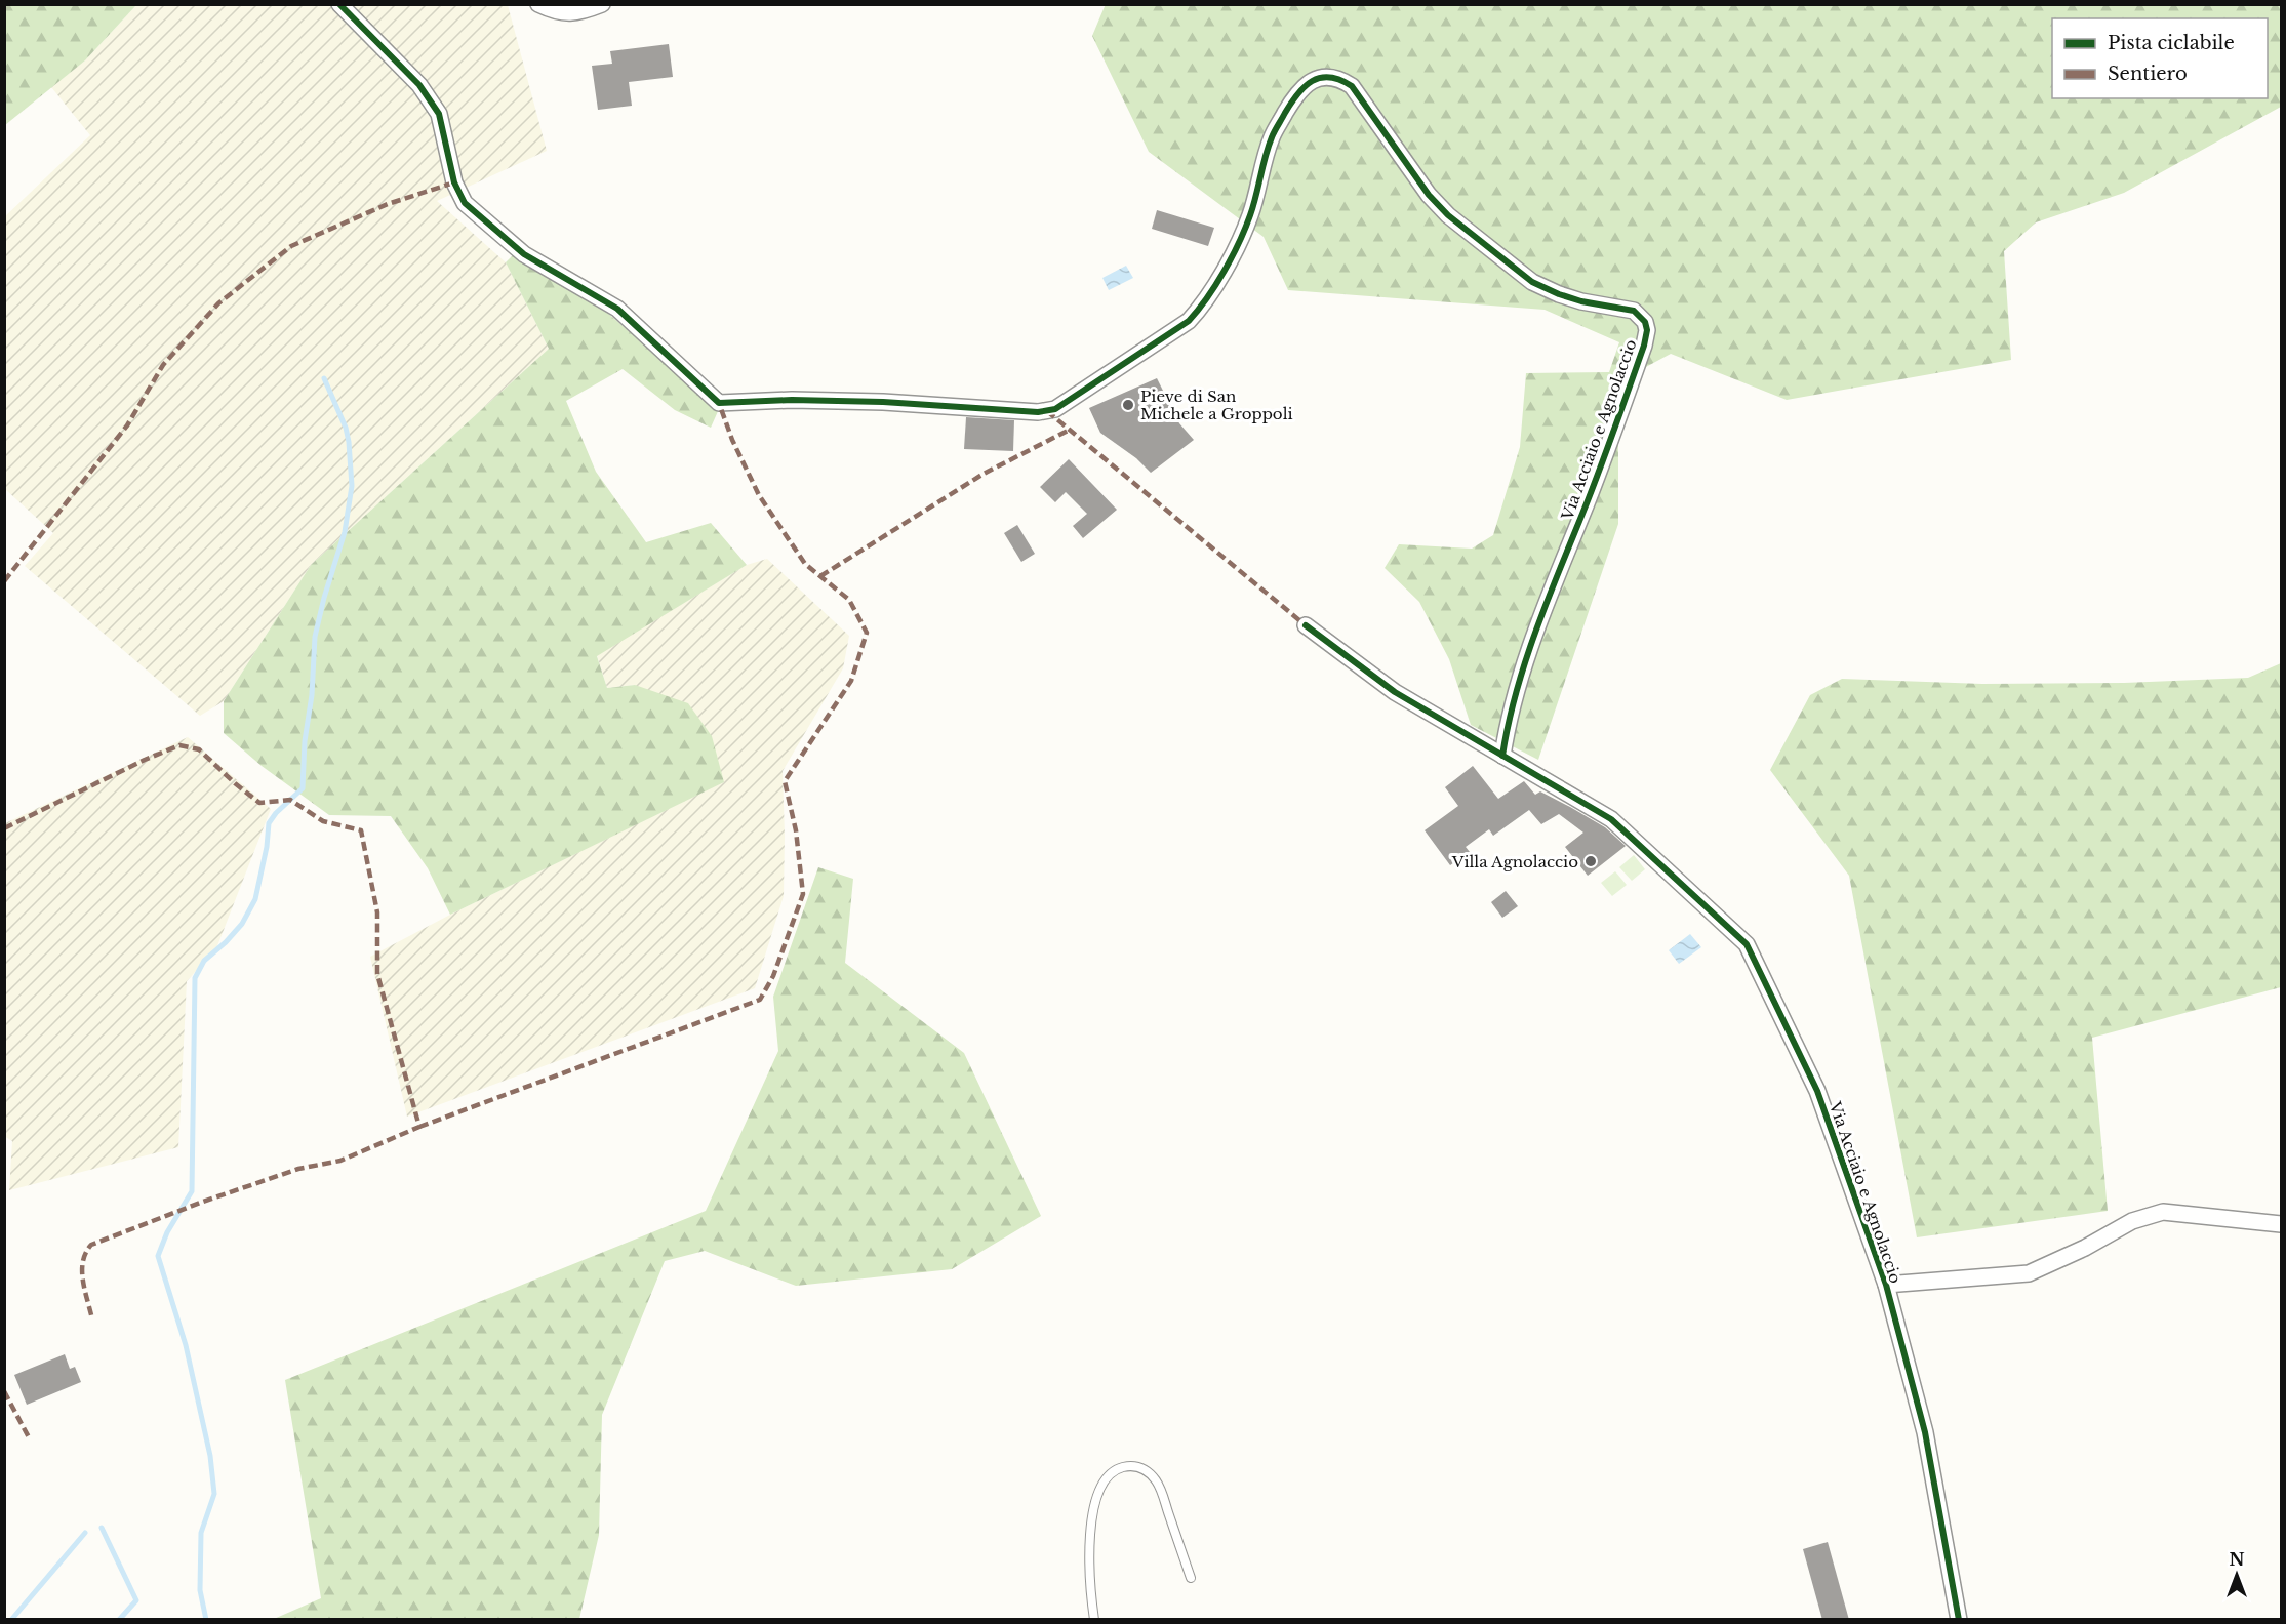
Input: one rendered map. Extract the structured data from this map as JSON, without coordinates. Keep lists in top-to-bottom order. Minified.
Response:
{"streets":{"street":["Via Acciaio e Agnolaccio"]},"places":["Pieve di San Michele a Groppoli","Villa Agnolaccio"],"legend":["Pista ciclabile","Sentiero"],"north":"top"}
